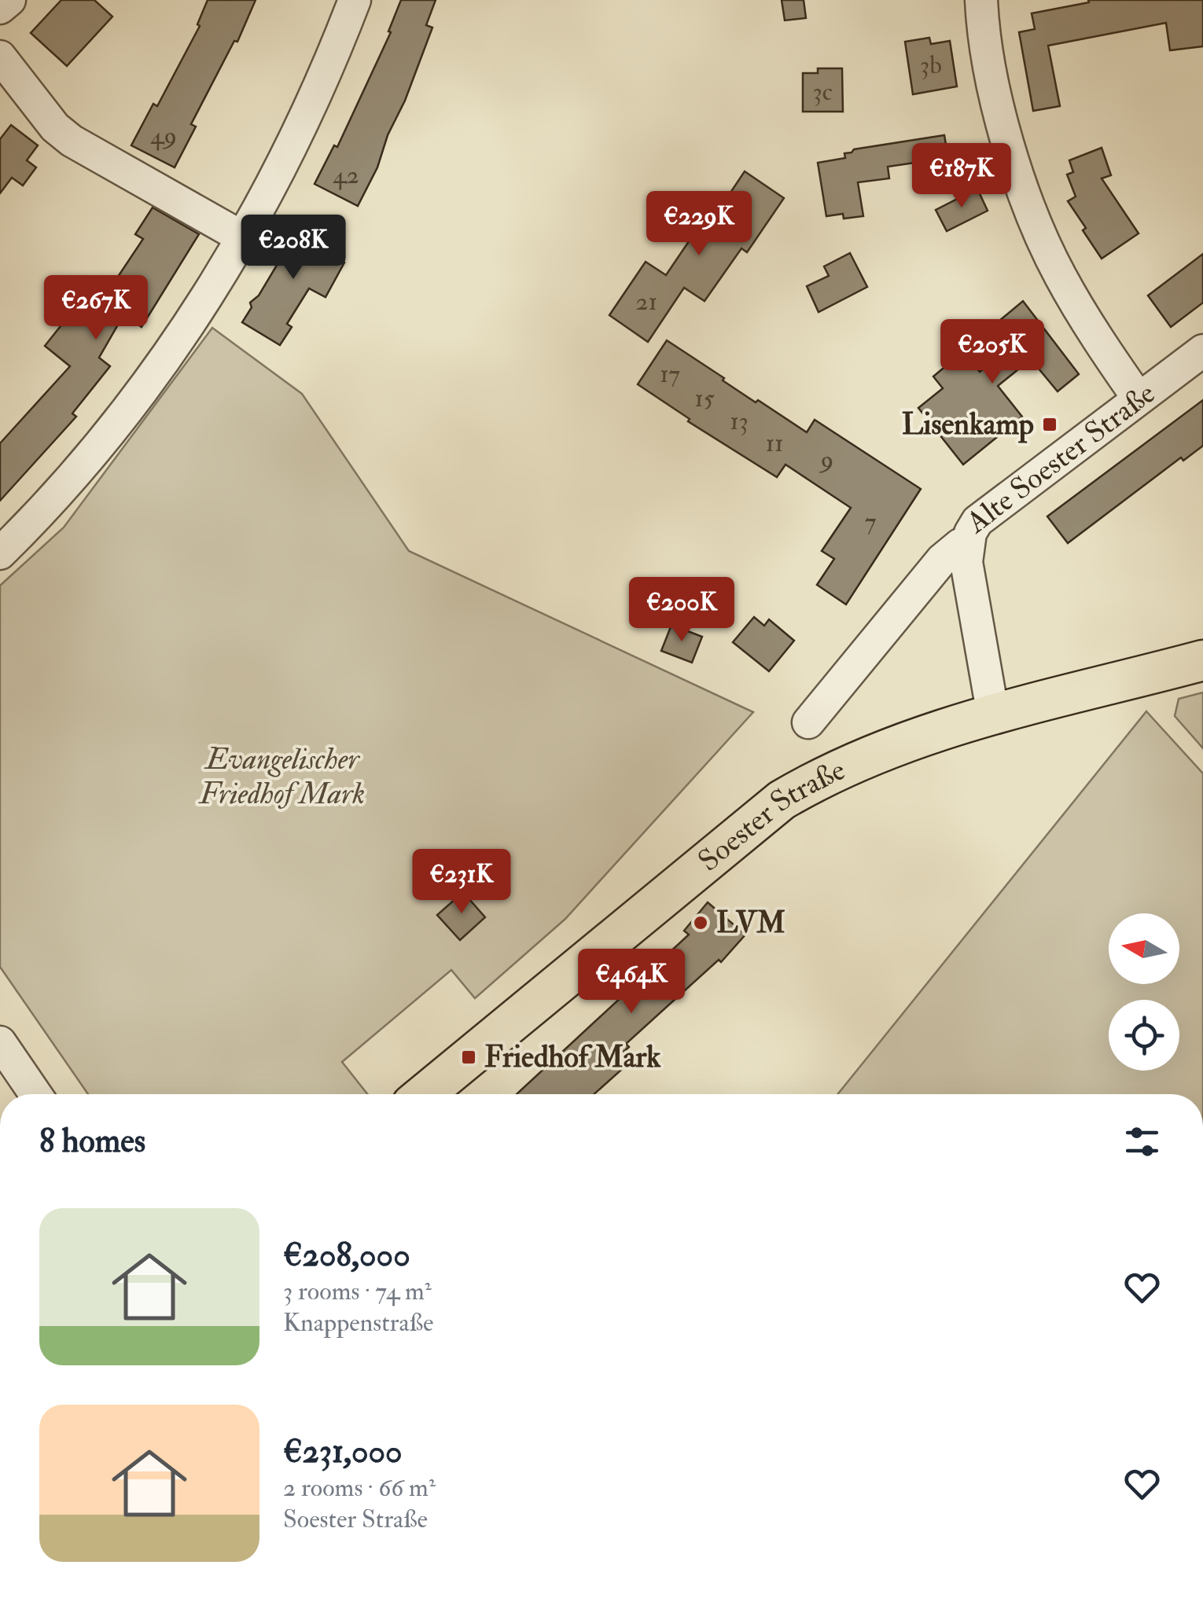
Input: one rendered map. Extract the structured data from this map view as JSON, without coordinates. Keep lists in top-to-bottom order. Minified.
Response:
{"streets":{"main road":["Soester Straße"],"street":["Alte Soester Straße"]},"crossings":[["Alte Soester Straße","Soester Straße"]],"parks":["Evangelischer Friedhof Mark"],"places":{"transit":["Lisenkamp","Friedhof Mark"],"other":["LVM"]},"house_numbers":["3b","3c","49","42","21","17","15","13","11","9","7"],"north":"left","page":{"price":["€187K","€229K","€208K","€267K","€205K","€200K","€231K","€464K"],"heading":"8 homes","list":[{"name":"€208,000","note":"3 rooms · 74 m² · Knappenstraße"},{"name":"€231,000","note":"2 rooms · 66 m² · Soester Straße"}]}}
